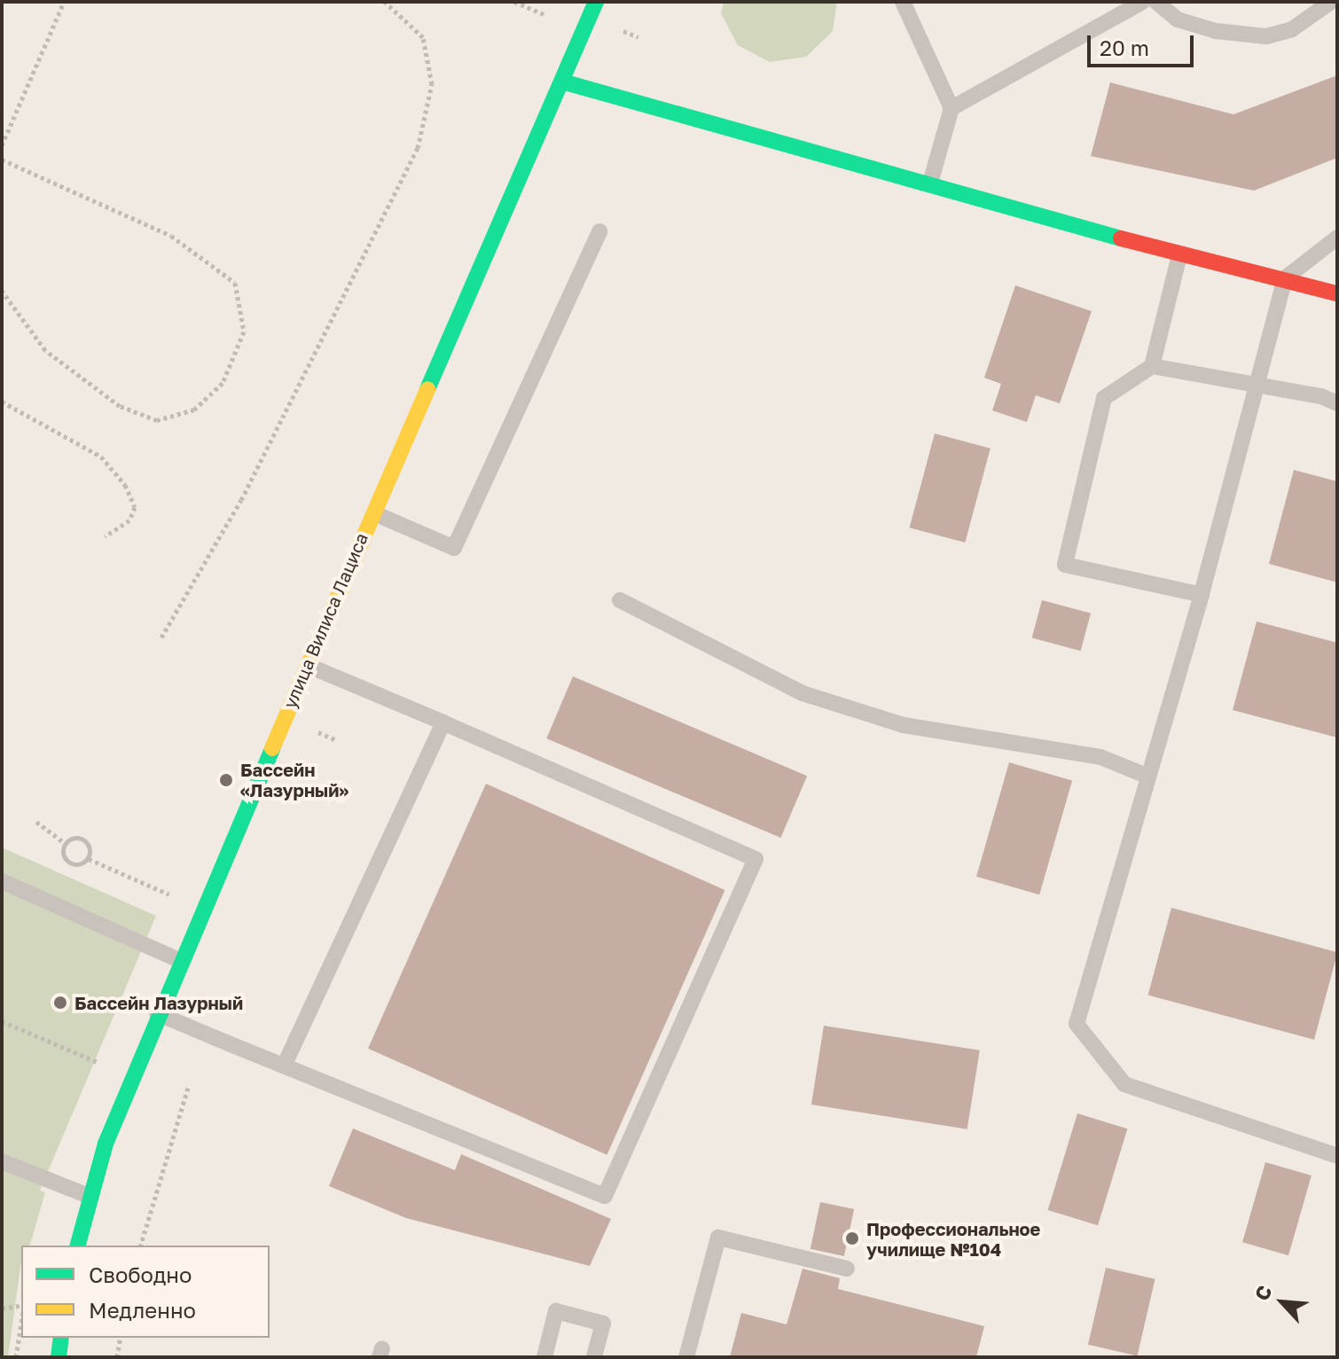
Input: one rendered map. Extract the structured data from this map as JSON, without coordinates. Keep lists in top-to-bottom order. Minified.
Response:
{"streets":{"street":["улица Вилиса Лациса"]},"places":["Бассейн «Лазурный»","Бассейн Лазурный","Профессиональное училище №104"],"legend":["Свободно","Медленно"],"scale_bar":"20 m","north":"top left"}
